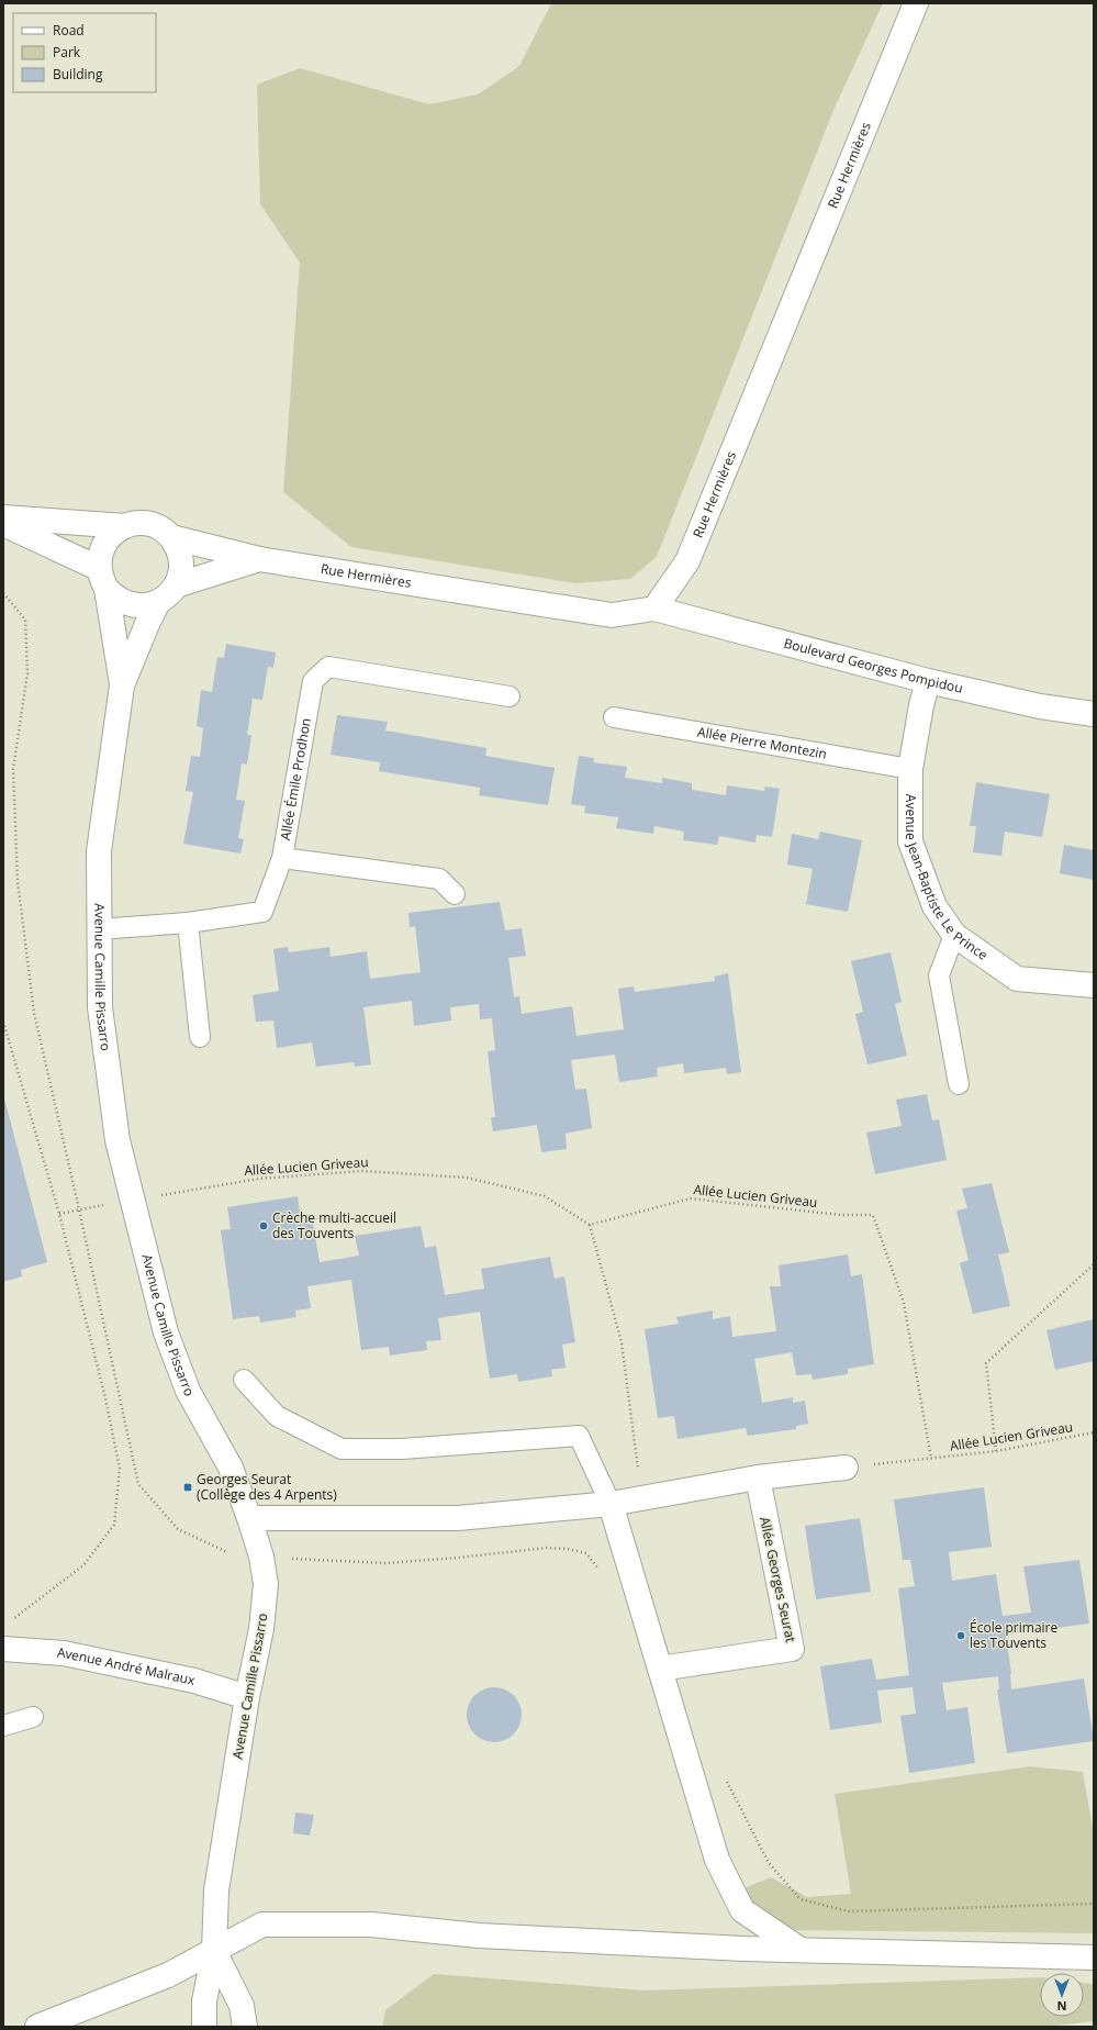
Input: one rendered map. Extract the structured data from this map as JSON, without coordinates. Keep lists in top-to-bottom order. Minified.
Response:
{"streets":{"main road":["Rue Hermières","Boulevard Georges Pompidou","Avenue Jean-Baptiste Le Prince","Avenue Camille Pissarro","Allée Georges Seurat","Avenue André Malraux"],"lane":["Allée Pierre Montezin","Allée Émile Prodhon"],"path":["Allée Lucien Griveau"]},"crossings":[["Rue Hermières","Boulevard Georges Pompidou"],["Rue Hermières","Avenue Camille Pissarro"],["Boulevard Georges Pompidou","Avenue Jean-Baptiste Le Prince"],["Allée Pierre Montezin","Avenue Jean-Baptiste Le Prince"],["Allée Émile Prodhon","Avenue Camille Pissarro"],["Avenue Camille Pissarro","Allée Lucien Griveau"],["Avenue Camille Pissarro","Avenue André Malraux"]],"places":{"other":["Crèche multi-accueil des Touvents","École primaire les Touvents"],"transit":["Georges Seurat (Collège des 4 Arpents)"]},"legend":["Road","Park","Building"],"north":"bottom"}
